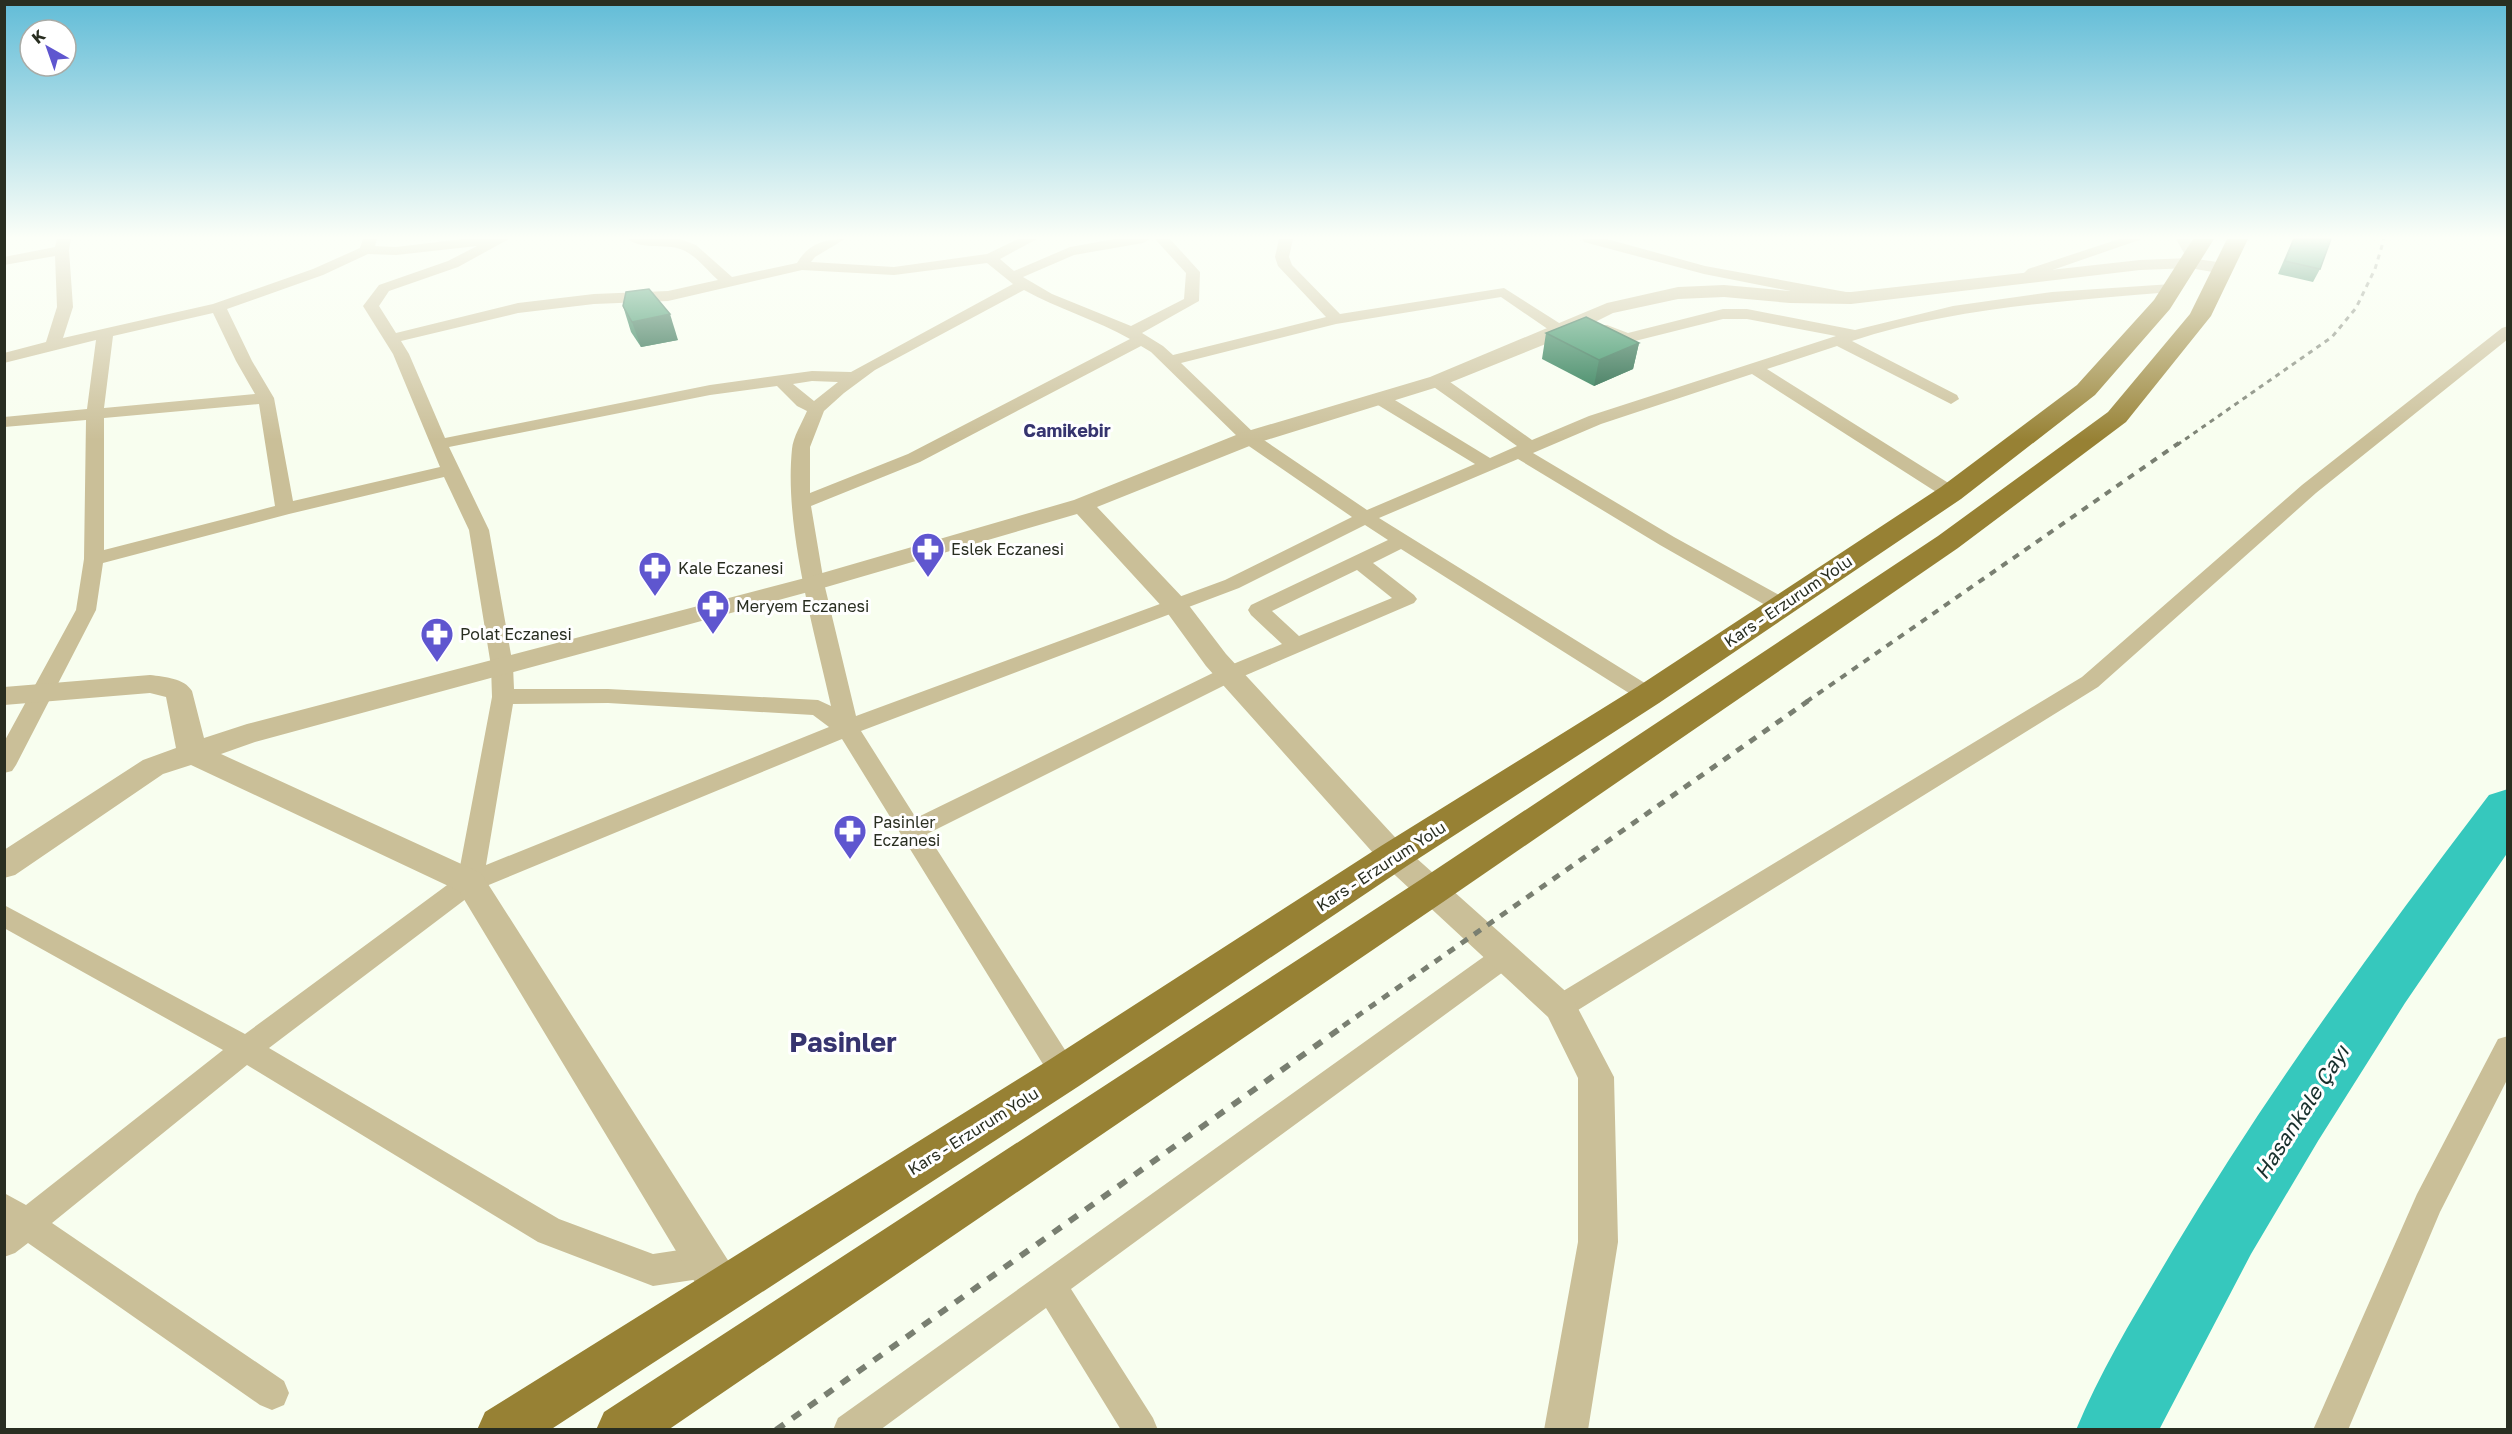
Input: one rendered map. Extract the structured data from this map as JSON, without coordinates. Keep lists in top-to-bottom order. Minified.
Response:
{"streets":{"highway":["Kars - Erzurum Yolu"]},"districts":["Camikebir","Pasinler"],"water":["Hasankale Çayı"],"places":{"pharmacy":["Eslek Eczanesi","Kale Eczanesi","Meryem Eczanesi","Polat Eczanesi","Pasinler Eczanesi"]},"north":"top left"}
